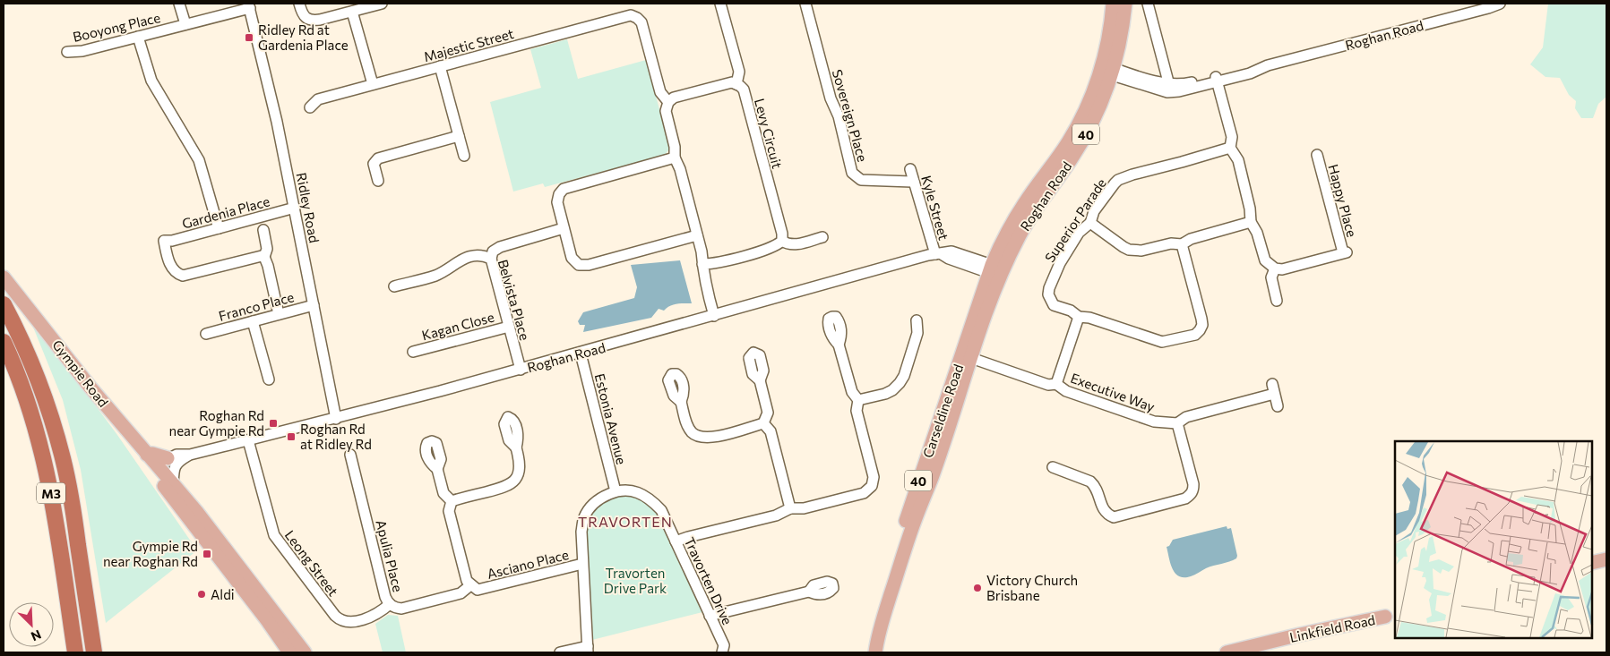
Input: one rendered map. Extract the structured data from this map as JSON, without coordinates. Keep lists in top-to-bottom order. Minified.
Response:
{"streets":{"highway":["M3"],"main road":["Roghan Road","40","Gympie Road","Carseldine Road","Linkfield Road"],"street":["Booyong Place","Majestic Street","Sovereign Place","Levy Circuit","Happy Place","Ridley Road","Kyle Street","Gardenia Place","Superior Parade","Belvista Place","Franco Place","Kagan Close","Executive Way","Estonia Avenue","Apulia Place","Leong Street","Asciano Place","Travorten Drive"]},"crossings":[["Booyong Place","Ridley Road"],["Roghan Road","40"],["Roghan Road","Ridley Road"],["Roghan Road","Kyle Street"],["Roghan Road","Belvista Place"],["Roghan Road","Gympie Road"],["Roghan Road","Carseldine Road"],["Roghan Road","Estonia Avenue"],["Roghan Road","Leong Street"],["Sovereign Place","Kyle Street"],["Ridley Road","Gardenia Place"],["Ridley Road","Franco Place"],["Belvista Place","Kagan Close"],["Executive Way","Carseldine Road"],["Estonia Avenue","Travorten Drive"],["Apulia Place","Leong Street"],["Apulia Place","Asciano Place"]],"districts":["TRAVORTEN"],"parks":["Travorten Drive Park"],"places":{"transit":["Ridley Rd at Gardenia Place","Roghan Rd near Gympie Rd","Roghan Rd at Ridley Rd","Gympie Rd near Roghan Rd"],"other":["Victory Church Brisbane","Aldi"]},"north":"bottom right"}
